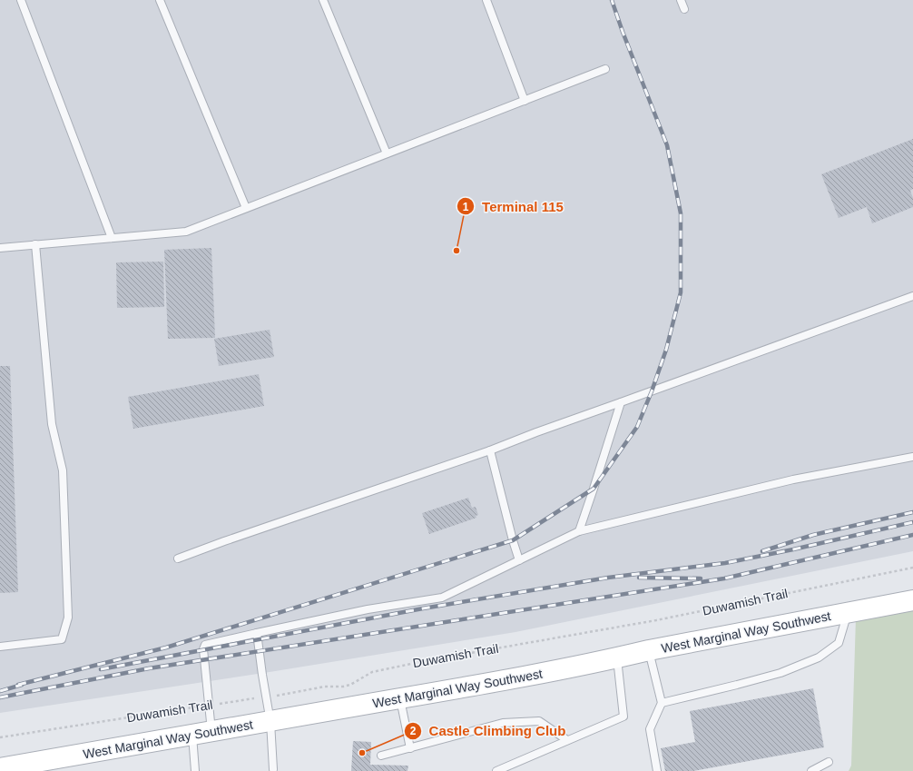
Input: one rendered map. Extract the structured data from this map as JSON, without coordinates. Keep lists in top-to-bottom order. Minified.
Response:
{"streets":{"main road":["West Marginal Way Southwest"],"path":["Duwamish Trail"]},"places":["Terminal 115","Castle Climbing Club"]}
